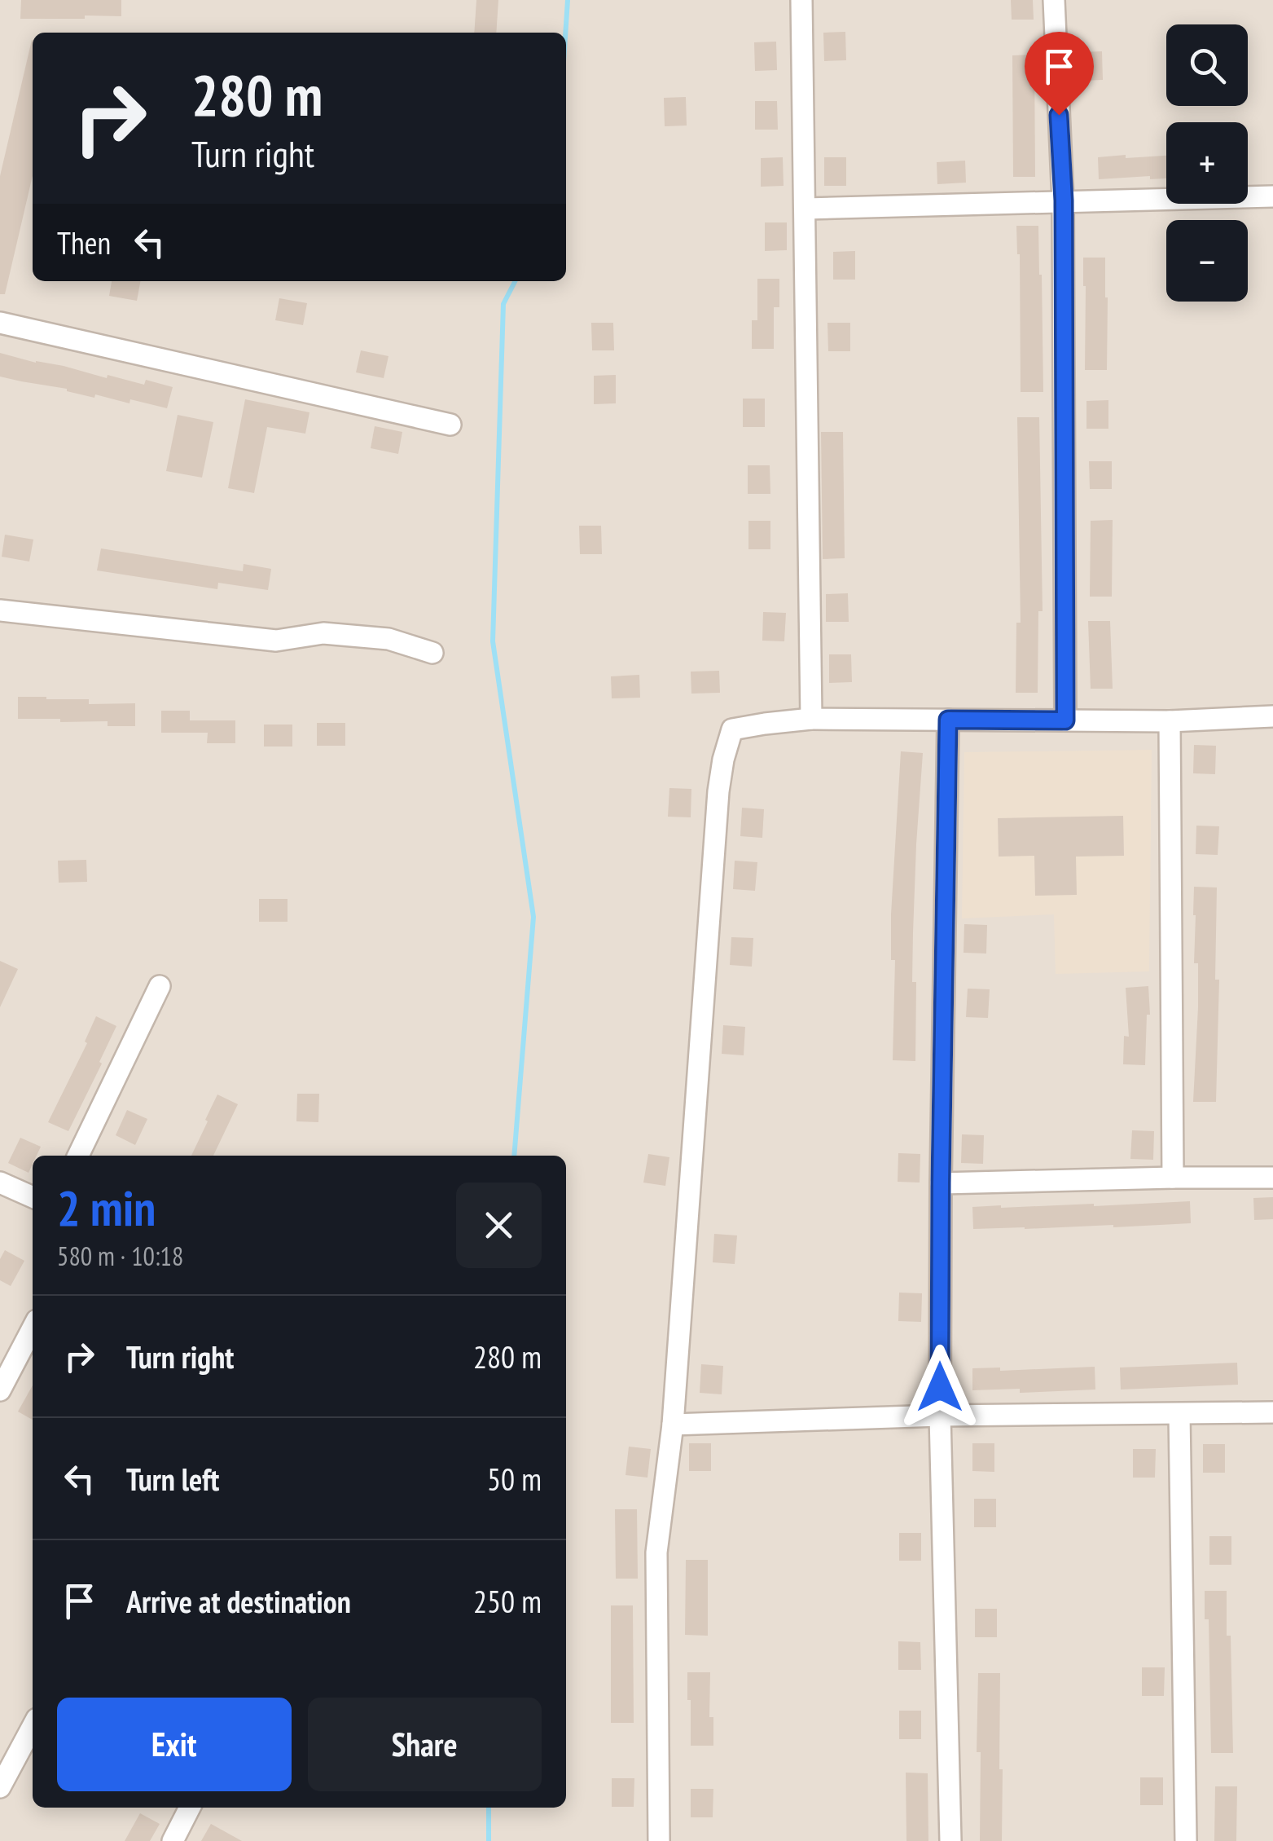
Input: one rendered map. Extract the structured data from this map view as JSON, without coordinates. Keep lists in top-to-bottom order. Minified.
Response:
{"page":{"map_buttons":["+","−"],"turn":["280 m","Turn right"],"then":"Then","heading":["2 min","580 m · 10:18"],"list":[{"name":"Turn right","value":"280 m"},{"name":"Turn left","value":"50 m"},{"name":"Arrive at destination","value":"250 m"}],"buttons":["Exit","Share"]}}
